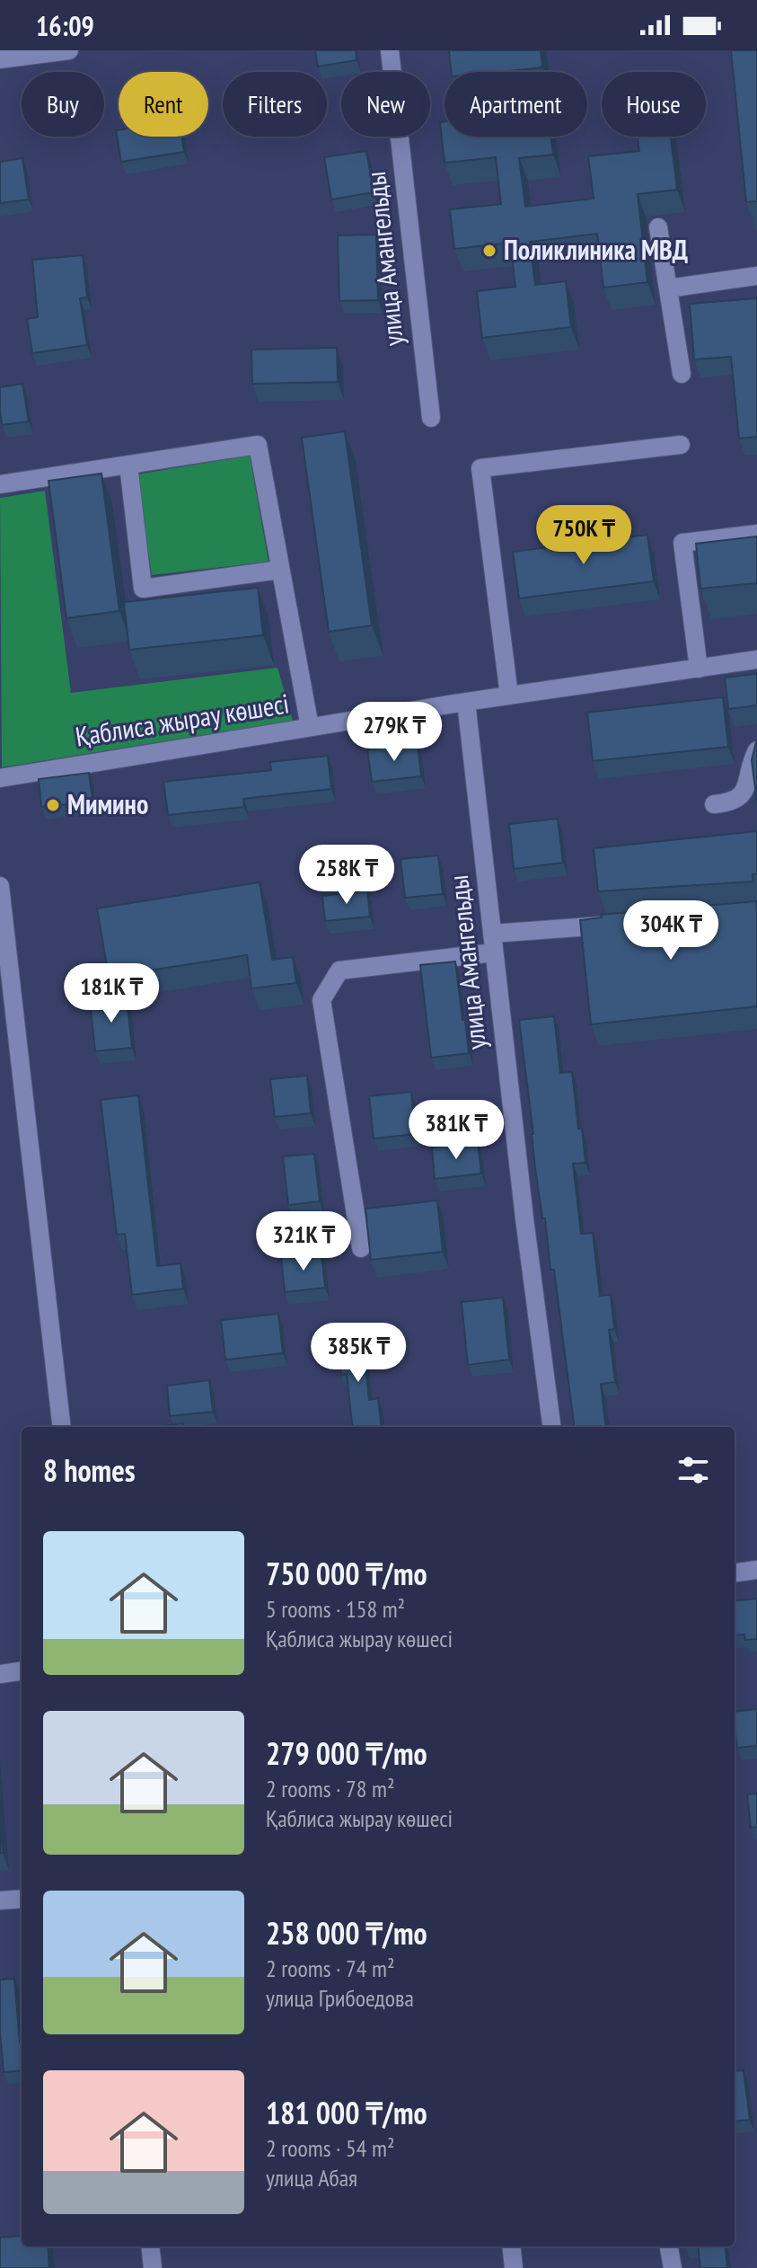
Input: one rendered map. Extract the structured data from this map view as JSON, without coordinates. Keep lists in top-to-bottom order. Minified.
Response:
{"streets":{"street":["улица Амангельды","Қаблиса жырау көшесі"]},"crossings":[["улица Амангельды","Қаблиса жырау көшесі"]],"places":["Поликлиника МВД","Мимино"],"page":{"status":"16:09","chip":["Buy","Rent","Filters","New","Apartment","House"],"price":["750K ₸","279K ₸","258K ₸","304K ₸","181K ₸","381K ₸","321K ₸","385K ₸"],"heading":"8 homes","list":[{"name":"750 000 ₸/mo","note":"5 rooms · 158 m² · Қаблиса жырау көшесі"},{"name":"279 000 ₸/mo","note":"2 rooms · 78 m² · Қаблиса жырау көшесі"},{"name":"258 000 ₸/mo","note":"2 rooms · 74 m² · улица Грибоедова"},{"name":"181 000 ₸/mo","note":"2 rooms · 54 m² · улица Абая"}]}}
